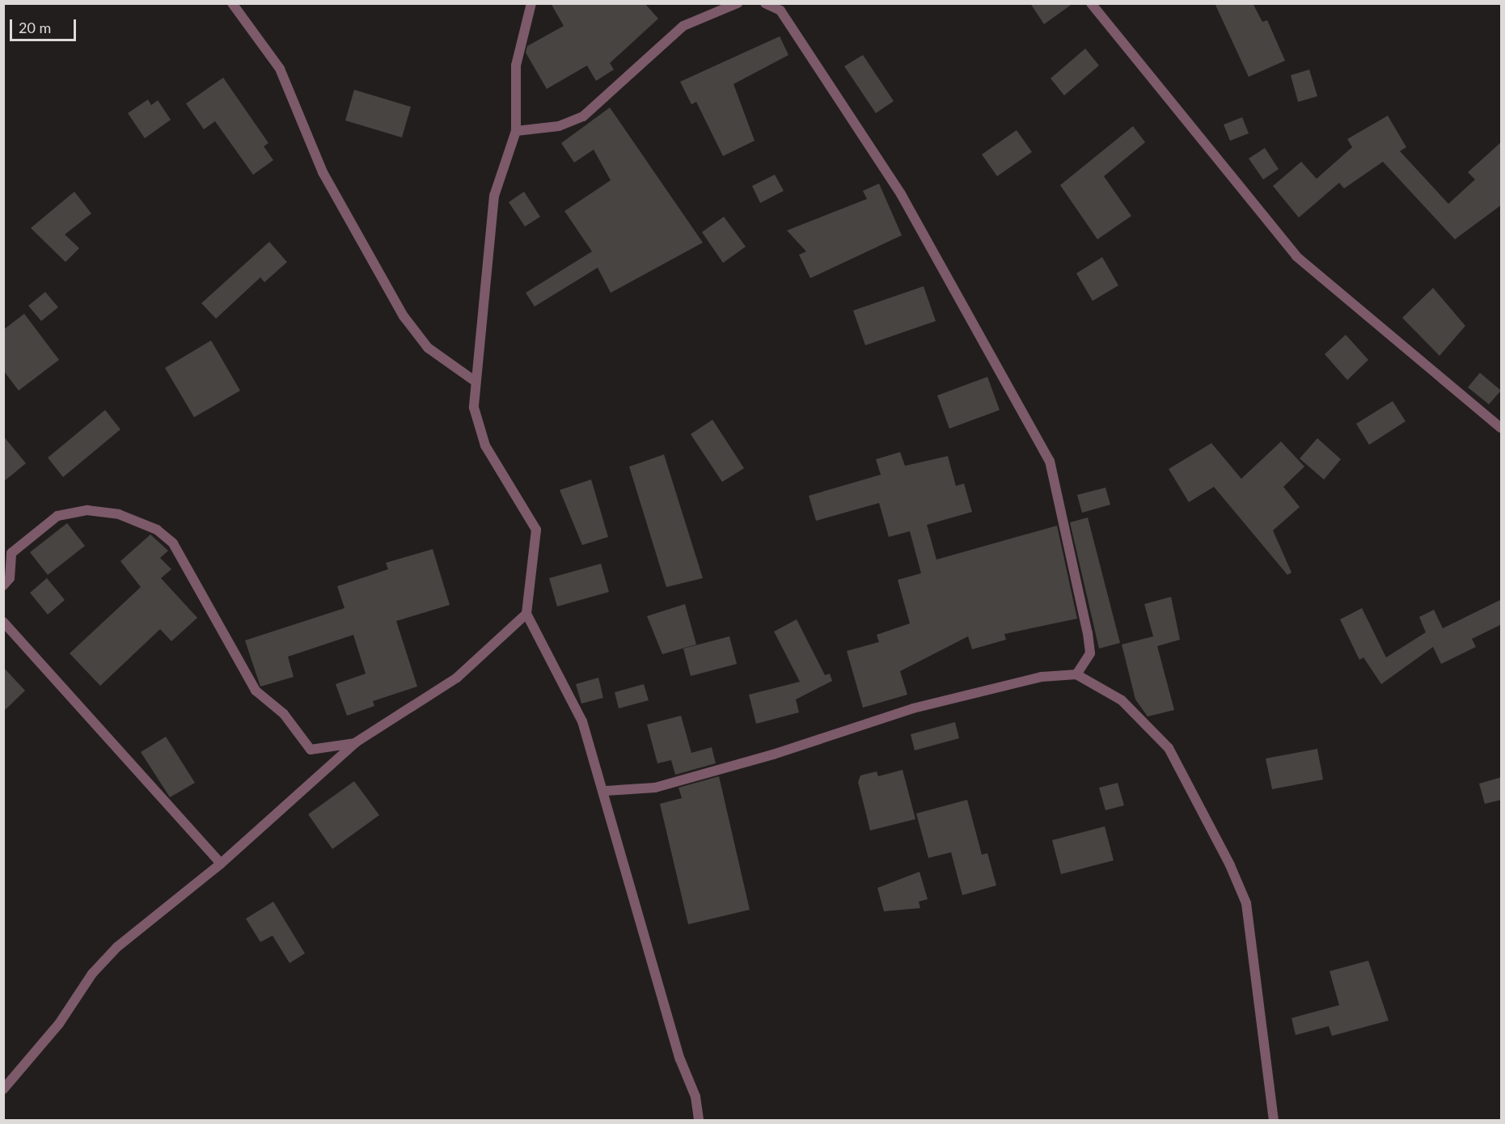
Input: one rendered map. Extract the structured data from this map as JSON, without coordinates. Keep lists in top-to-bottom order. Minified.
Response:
{"scale_bar":"20 m"}
